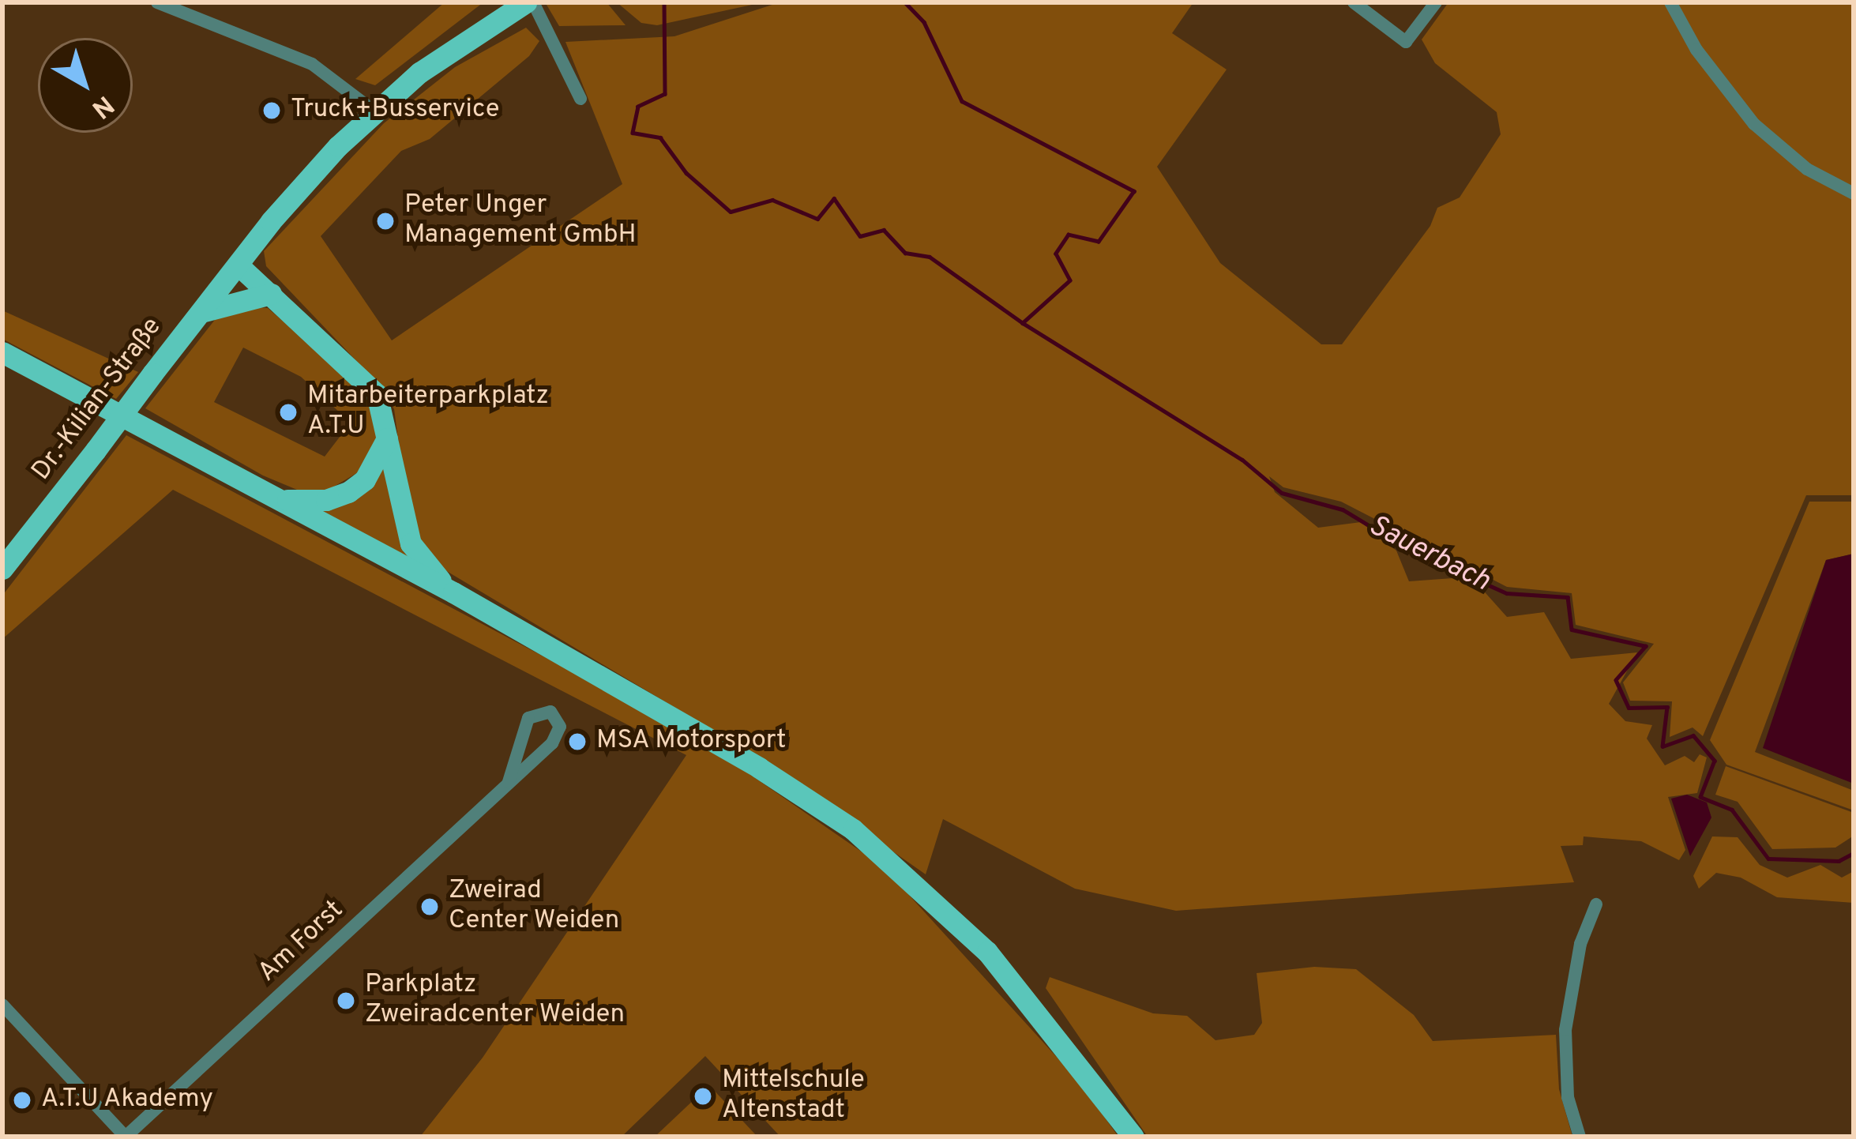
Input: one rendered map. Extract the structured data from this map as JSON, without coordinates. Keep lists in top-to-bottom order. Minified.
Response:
{"streets":{"main road":["Dr.-Kilian-Straße"],"street":["Am Forst"]},"water":["Sauerbach"],"places":["Truck+Busservice","Peter Unger Management GmbH","Mitarbeiterparkplatz A.T.U","MSA Motorsport","Zweirad Center Weiden","Parkplatz Zweiradcenter Weiden","Mittelschule Altenstadt","A.T.U Akademy"],"north":"bottom right"}
